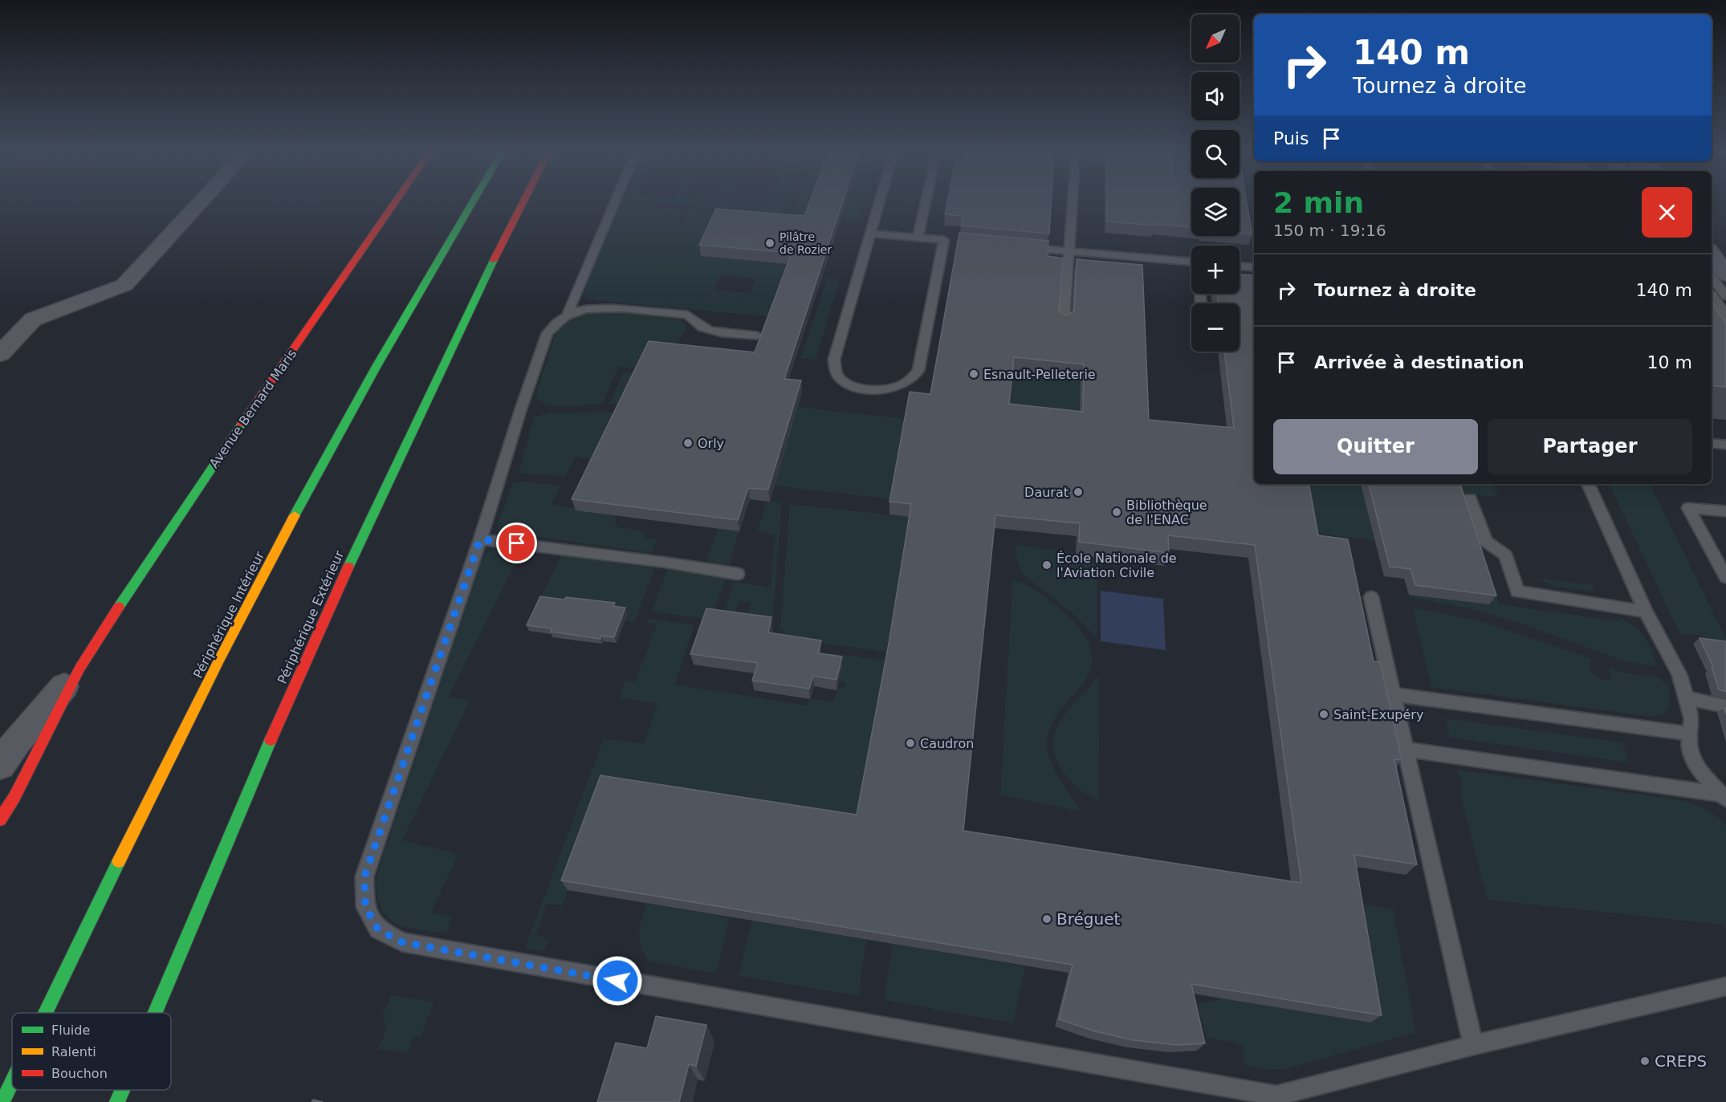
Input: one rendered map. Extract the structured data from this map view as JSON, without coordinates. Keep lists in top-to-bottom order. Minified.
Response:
{"streets":{"main road":["Avenue Bernard Maris","Périphérique Intérieur","Périphérique Extérieur"]},"places":["Pilâtre de Rozier","Esnault-Pelleterie","Orly","Daurat","Bibliothèque de l'ENAC","École Nationale de l'Aviation Civile","Saint-Exupéry","Caudron","Bréguet","CREPS"],"legend":["Fluide","Ralenti","Bouchon"],"north":"bottom left","page":{"map_buttons":["+","−"],"turn":["140 m","Tournez à droite"],"then":"Puis","heading":["2 min","150 m · 19:16"],"list":[{"name":"Tournez à droite","value":"140 m"},{"name":"Arrivée à destination","value":"10 m"}],"buttons":["Quitter","Partager"]}}
